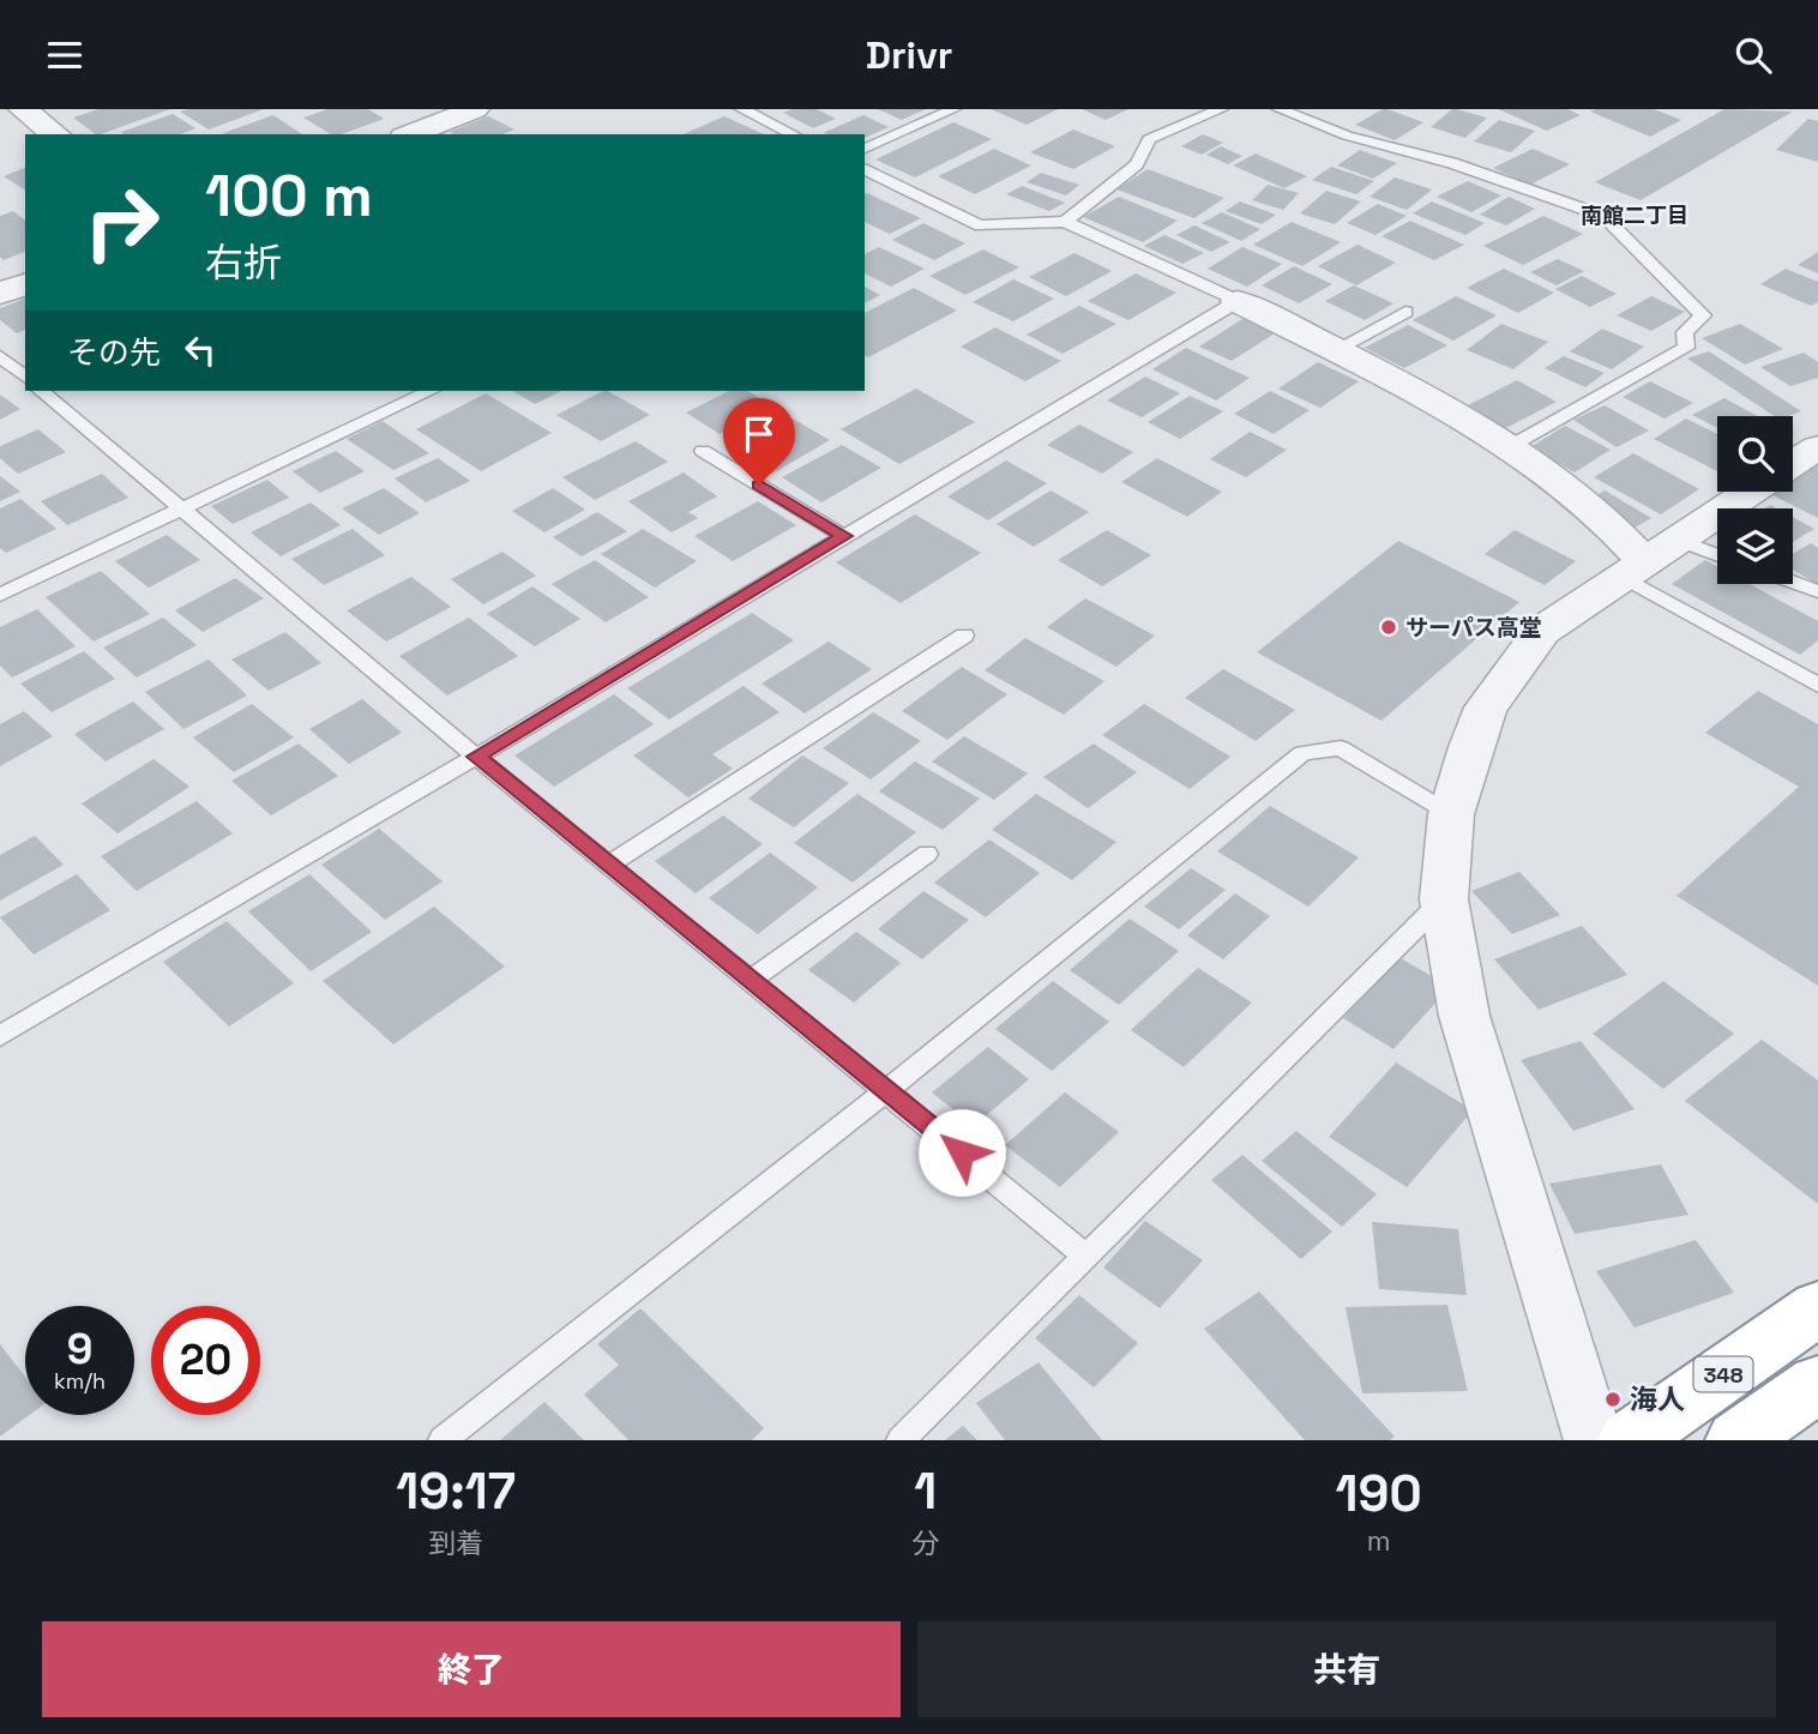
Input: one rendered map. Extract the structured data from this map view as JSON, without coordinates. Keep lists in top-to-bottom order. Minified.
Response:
{"streets":{"highway":["348"]},"districts":["南館二丁目"],"places":["サーパス高堂","海人"],"page":{"header":"Drivr","turn":["100 m","右折"],"then":"その先","speed":"9 km/h","limit":"20","eta":["19:17","到着","1","分","190","m"],"buttons":["終了","共有"]}}
